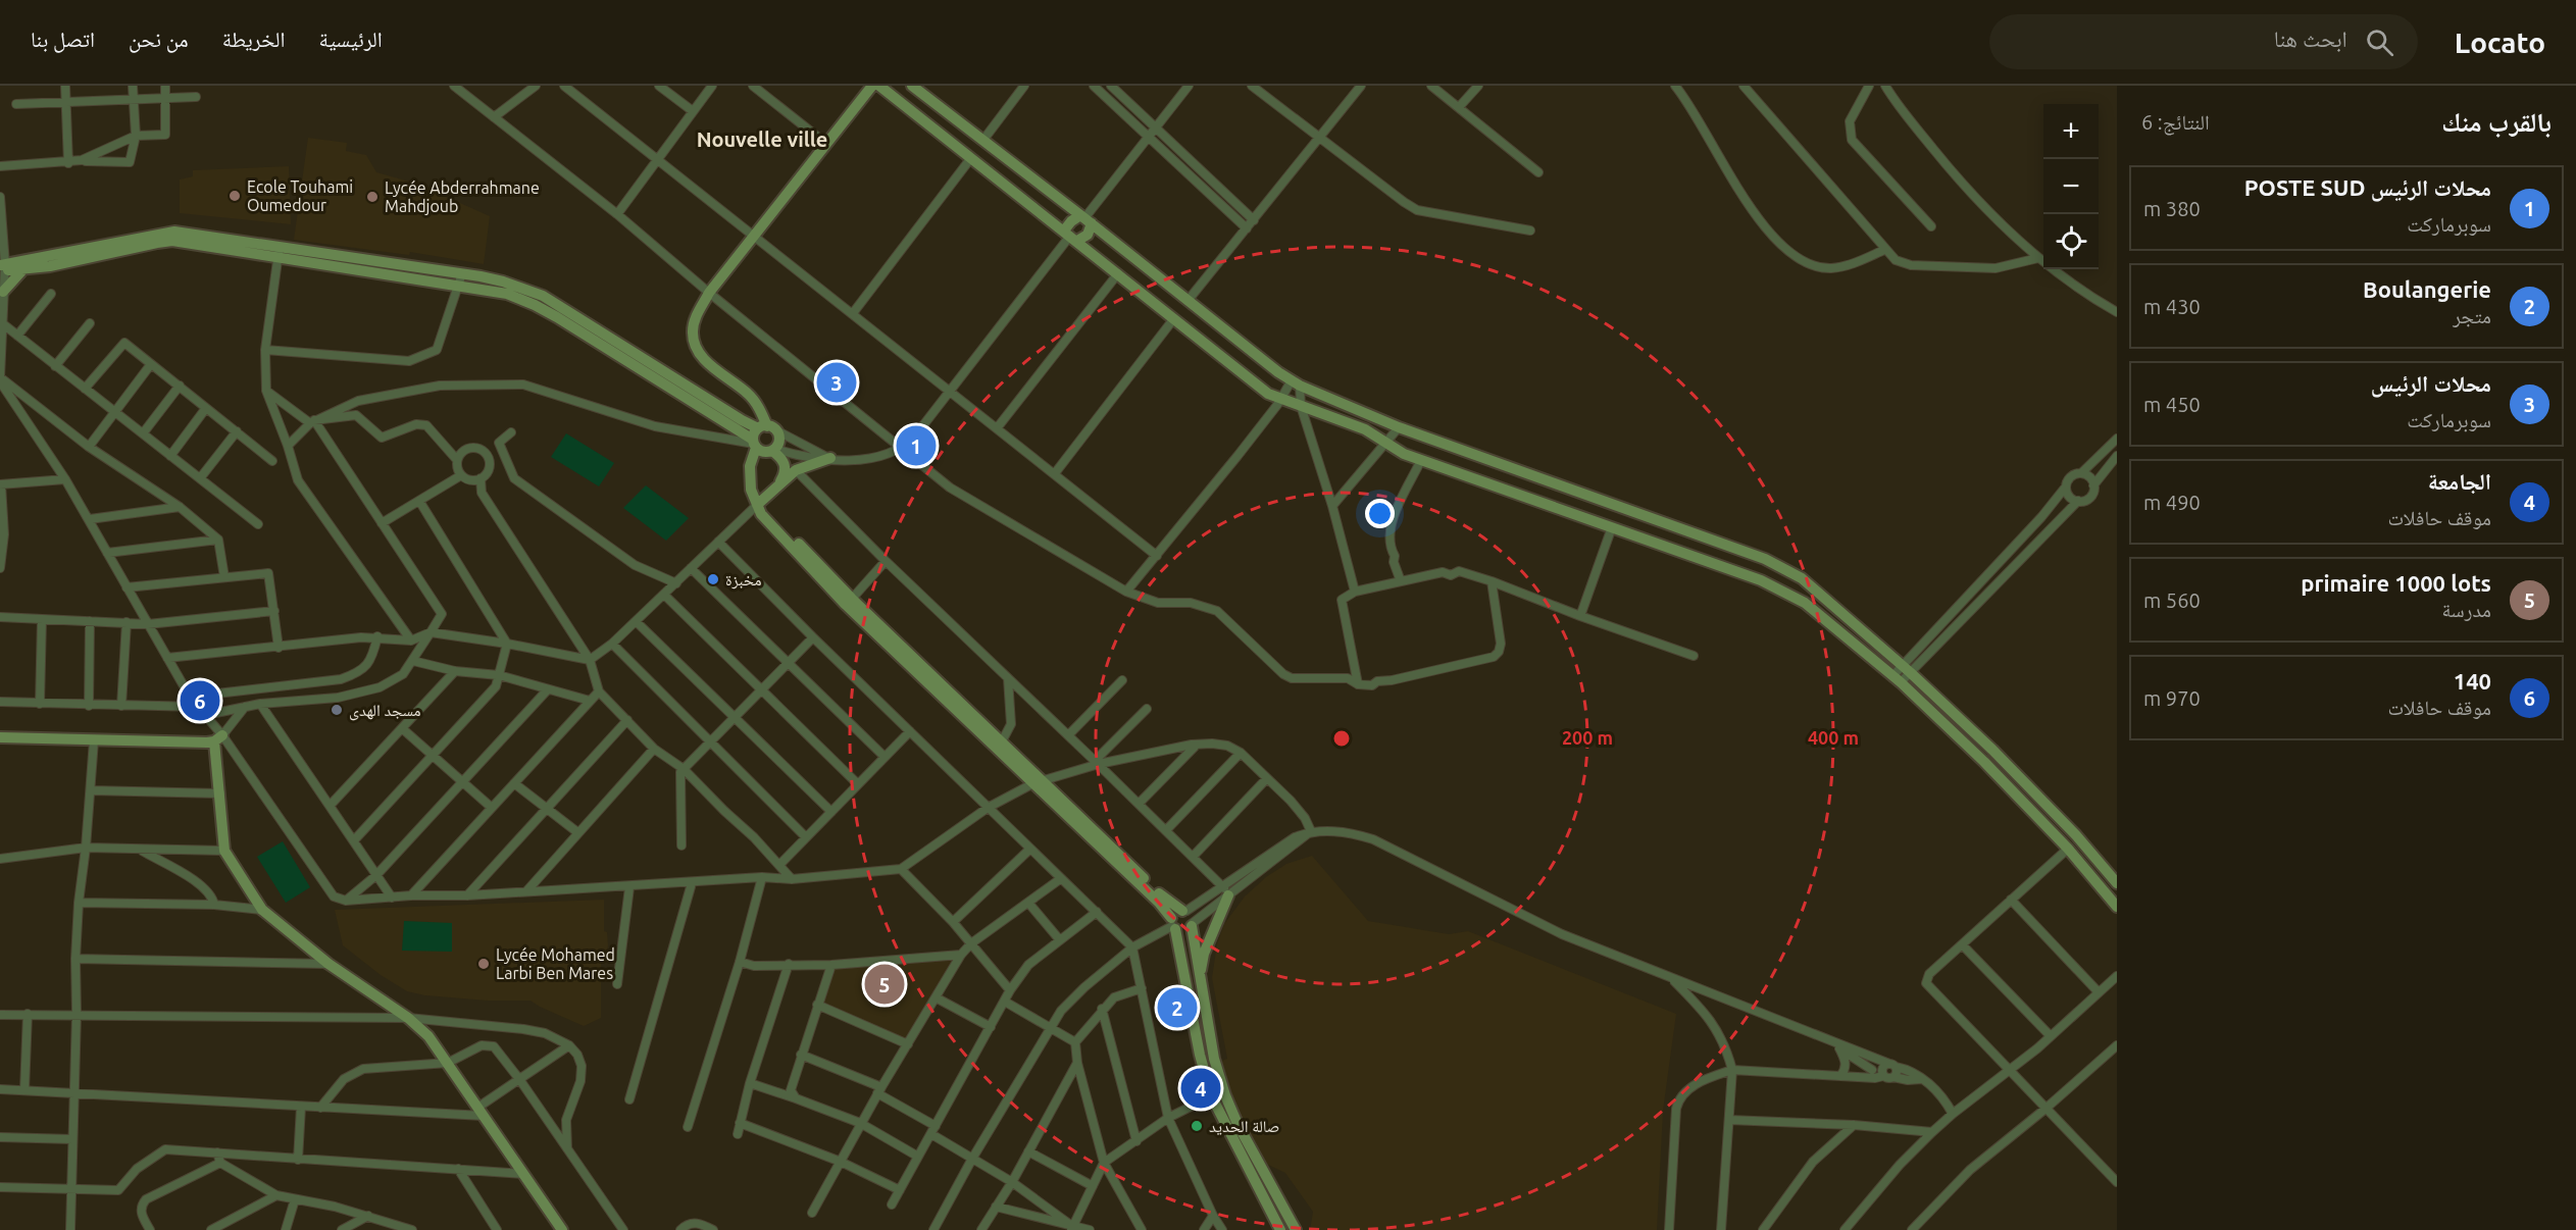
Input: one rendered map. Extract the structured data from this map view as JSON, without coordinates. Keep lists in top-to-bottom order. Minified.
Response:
{"districts":["Nouvelle ville"],"places":["Ecole Touhami Oumedour","Lycée Abderrahmane Mahdjoub","مخبزة","مسجد الهدى","Lycée Mohamed Larbi Ben Mares","صالة الحديد"],"page":{"header":"Locato","search":"ابحث هنا","nav":["الرئيسية","الخريطة","من نحن","اتصل بنا"],"heading":["بالقرب منك","النتائج: 6"],"map_buttons":["+","−"],"list":[{"mark":"1","name":"محلات الرئيس POSTE SUD","note":"سوبرماركت","value":"380 m"},{"mark":"2","name":"Boulangerie","note":"متجر","value":"430 m"},{"mark":"3","name":"محلات الرئيس","note":"سوبرماركت","value":"450 m"},{"mark":"4","name":"الجامعة","note":"موقف حافلات","value":"490 m"},{"mark":"5","name":"primaire 1000 lots","note":"مدرسة","value":"560 m"},{"mark":"6","name":"140","note":"موقف حافلات","value":"970 m"}],"pins":["3","1","6","5","2","4"]},"rings":["200 m","400 m"]}
